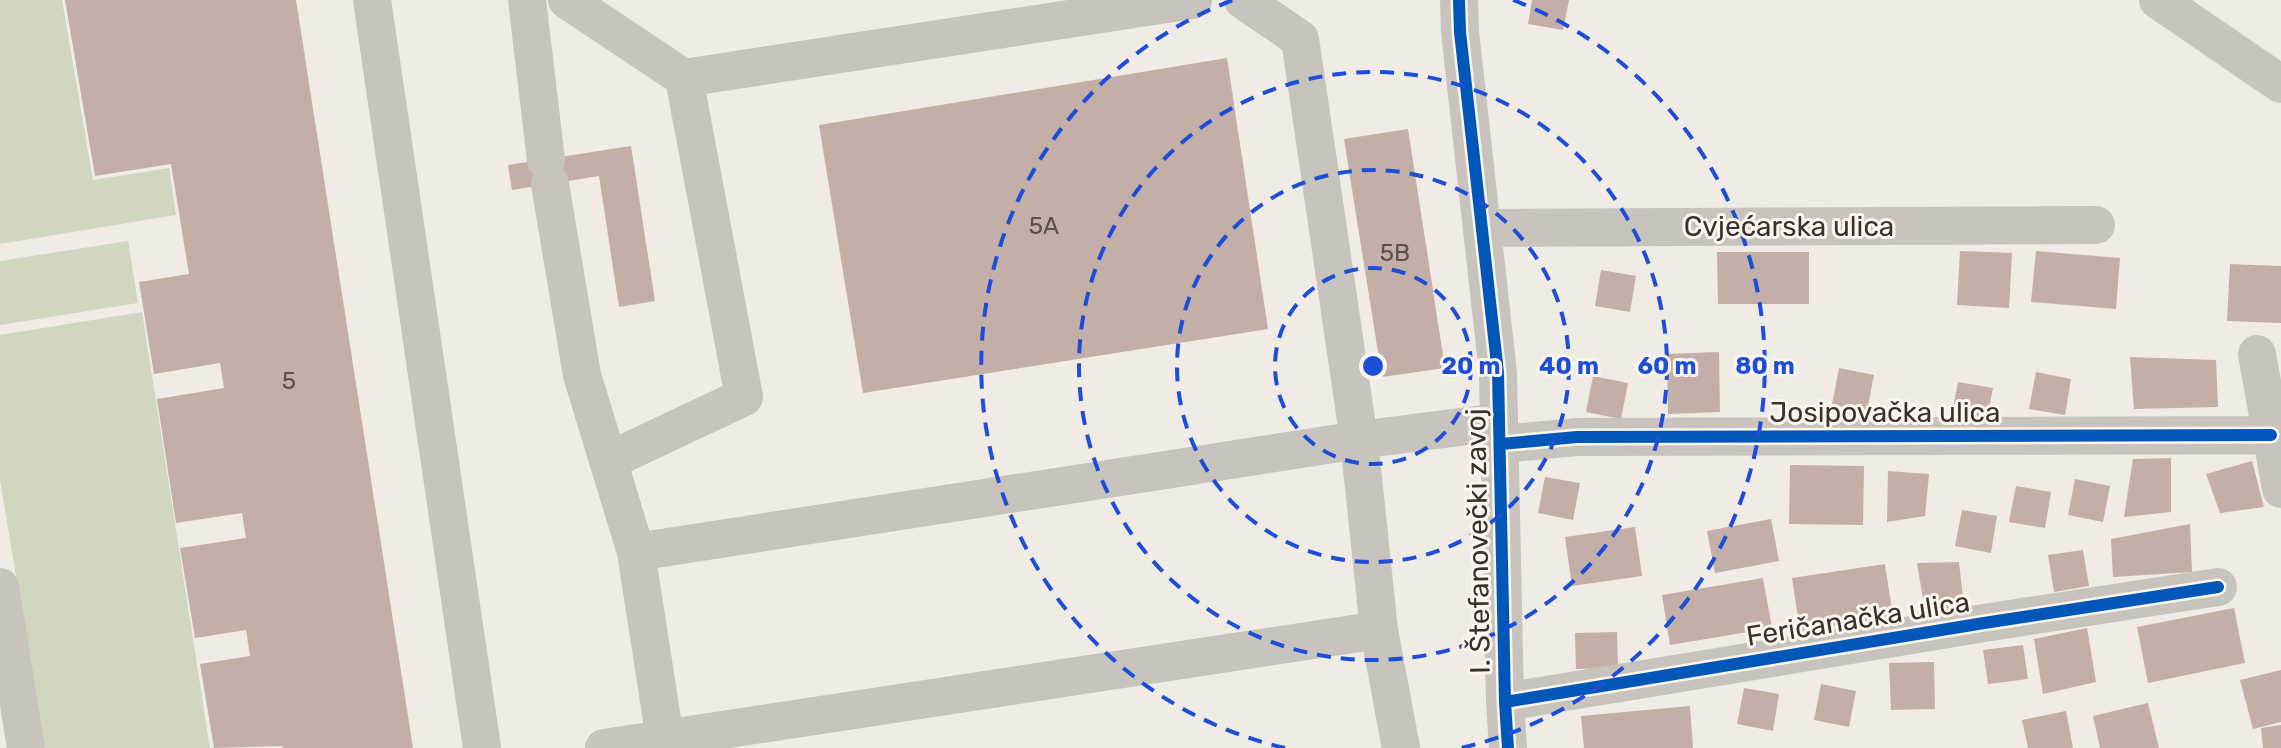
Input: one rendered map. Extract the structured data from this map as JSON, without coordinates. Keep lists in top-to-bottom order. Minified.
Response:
{"streets":{"street":["Cvjećarska ulica","Josipovačka ulica","I. Štefanovečki zavoj","Feričanačka ulica"]},"crossings":[["Cvjećarska ulica","I. Štefanovečki zavoj"],["Josipovačka ulica","I. Štefanovečki zavoj"],["I. Štefanovečki zavoj","Feričanačka ulica"]],"house_numbers":["5A","5B","5"],"rings":["20 m","40 m","60 m","80 m"]}
